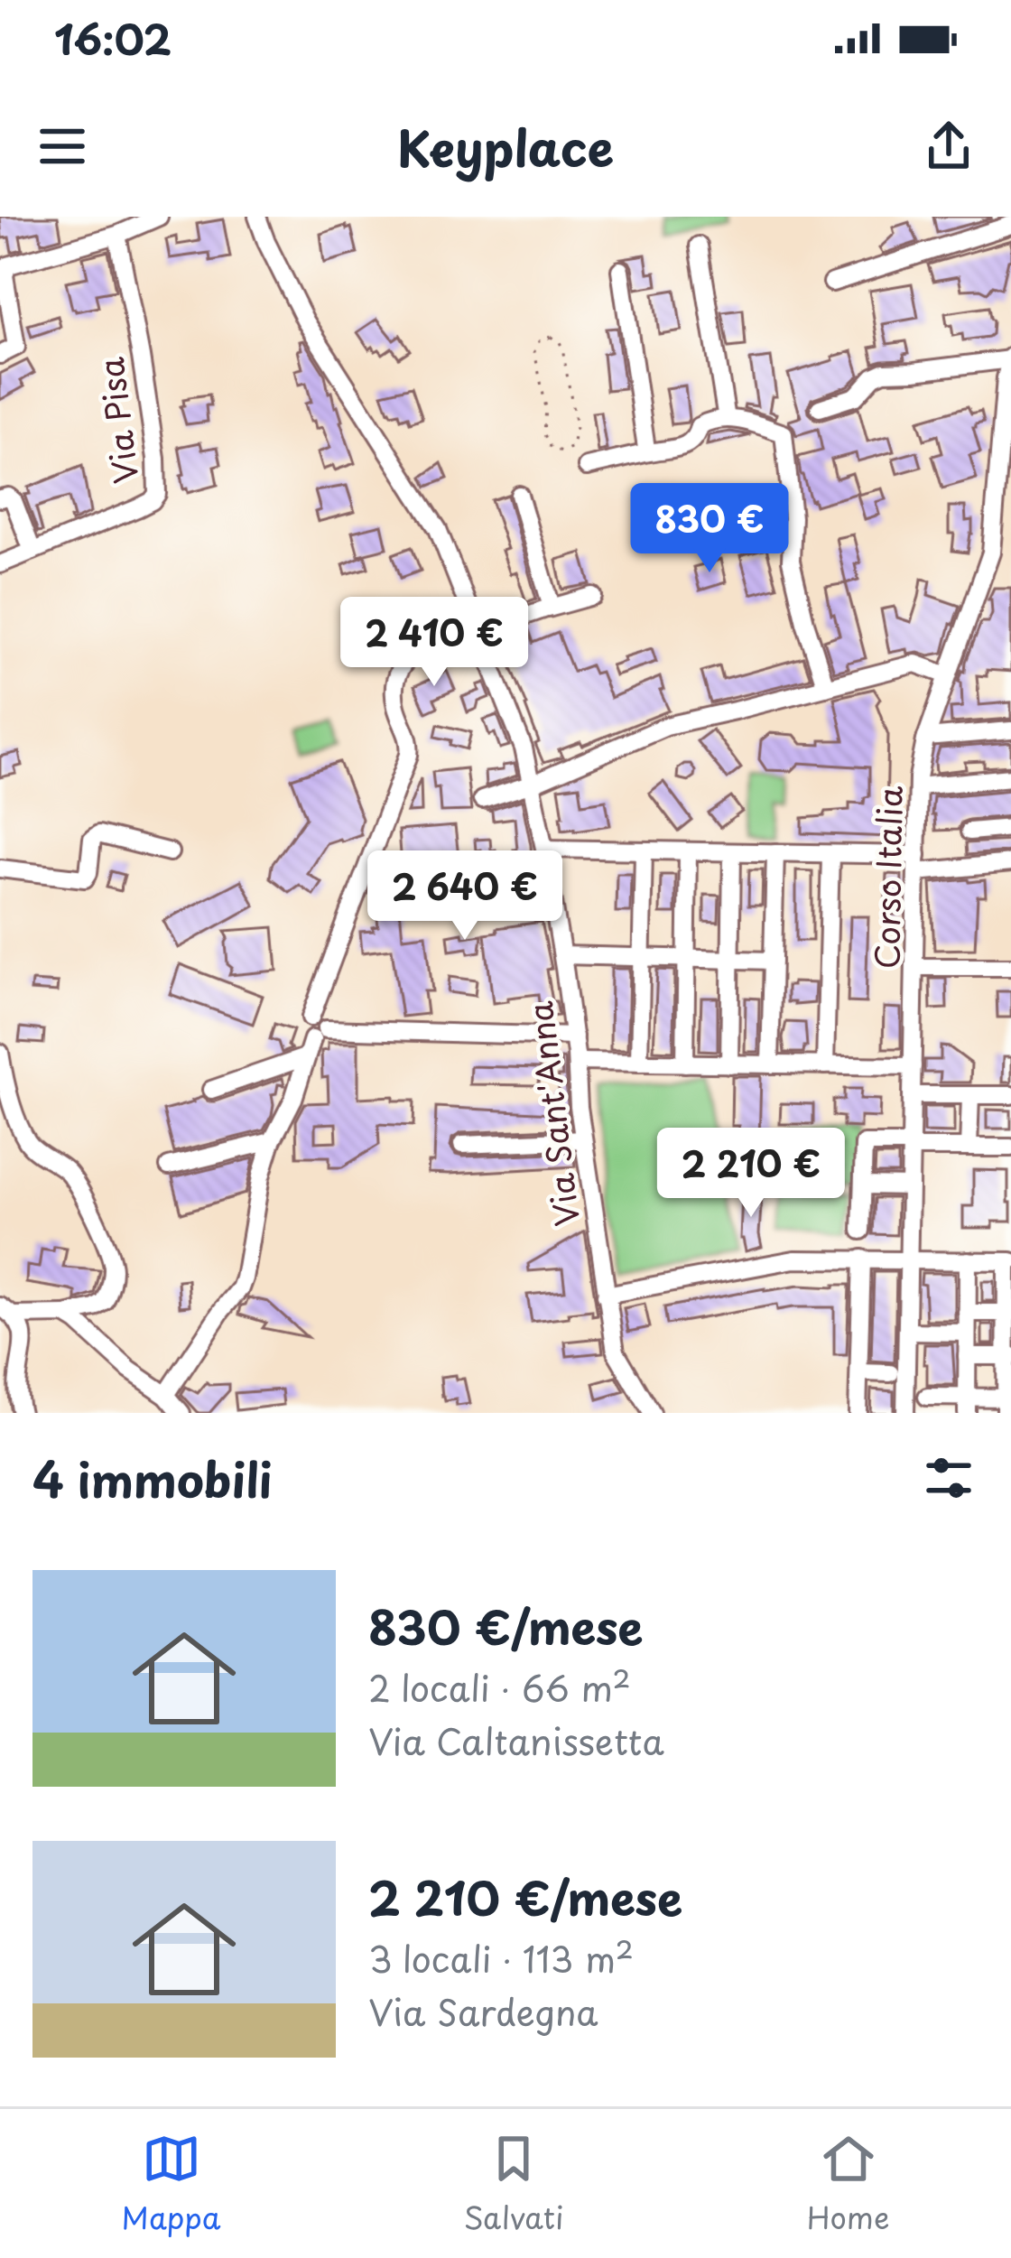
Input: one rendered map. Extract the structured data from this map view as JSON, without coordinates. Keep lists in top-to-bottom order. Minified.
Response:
{"streets":{"street":["Via Pisa","Corso Italia","Via Sant'Anna"]},"page":{"status":"16:02","header":"Keyplace","price":["830 €","2 410 €","2 640 €","2 210 €"],"heading":"4 immobili","list":[{"name":"830 €/mese","note":"2 locali · 66 m² · Via Caltanissetta"},{"name":"2 210 €/mese","note":"3 locali · 113 m² · Via Sardegna"}],"tabs":["Mappa","Salvati","Home"]}}
